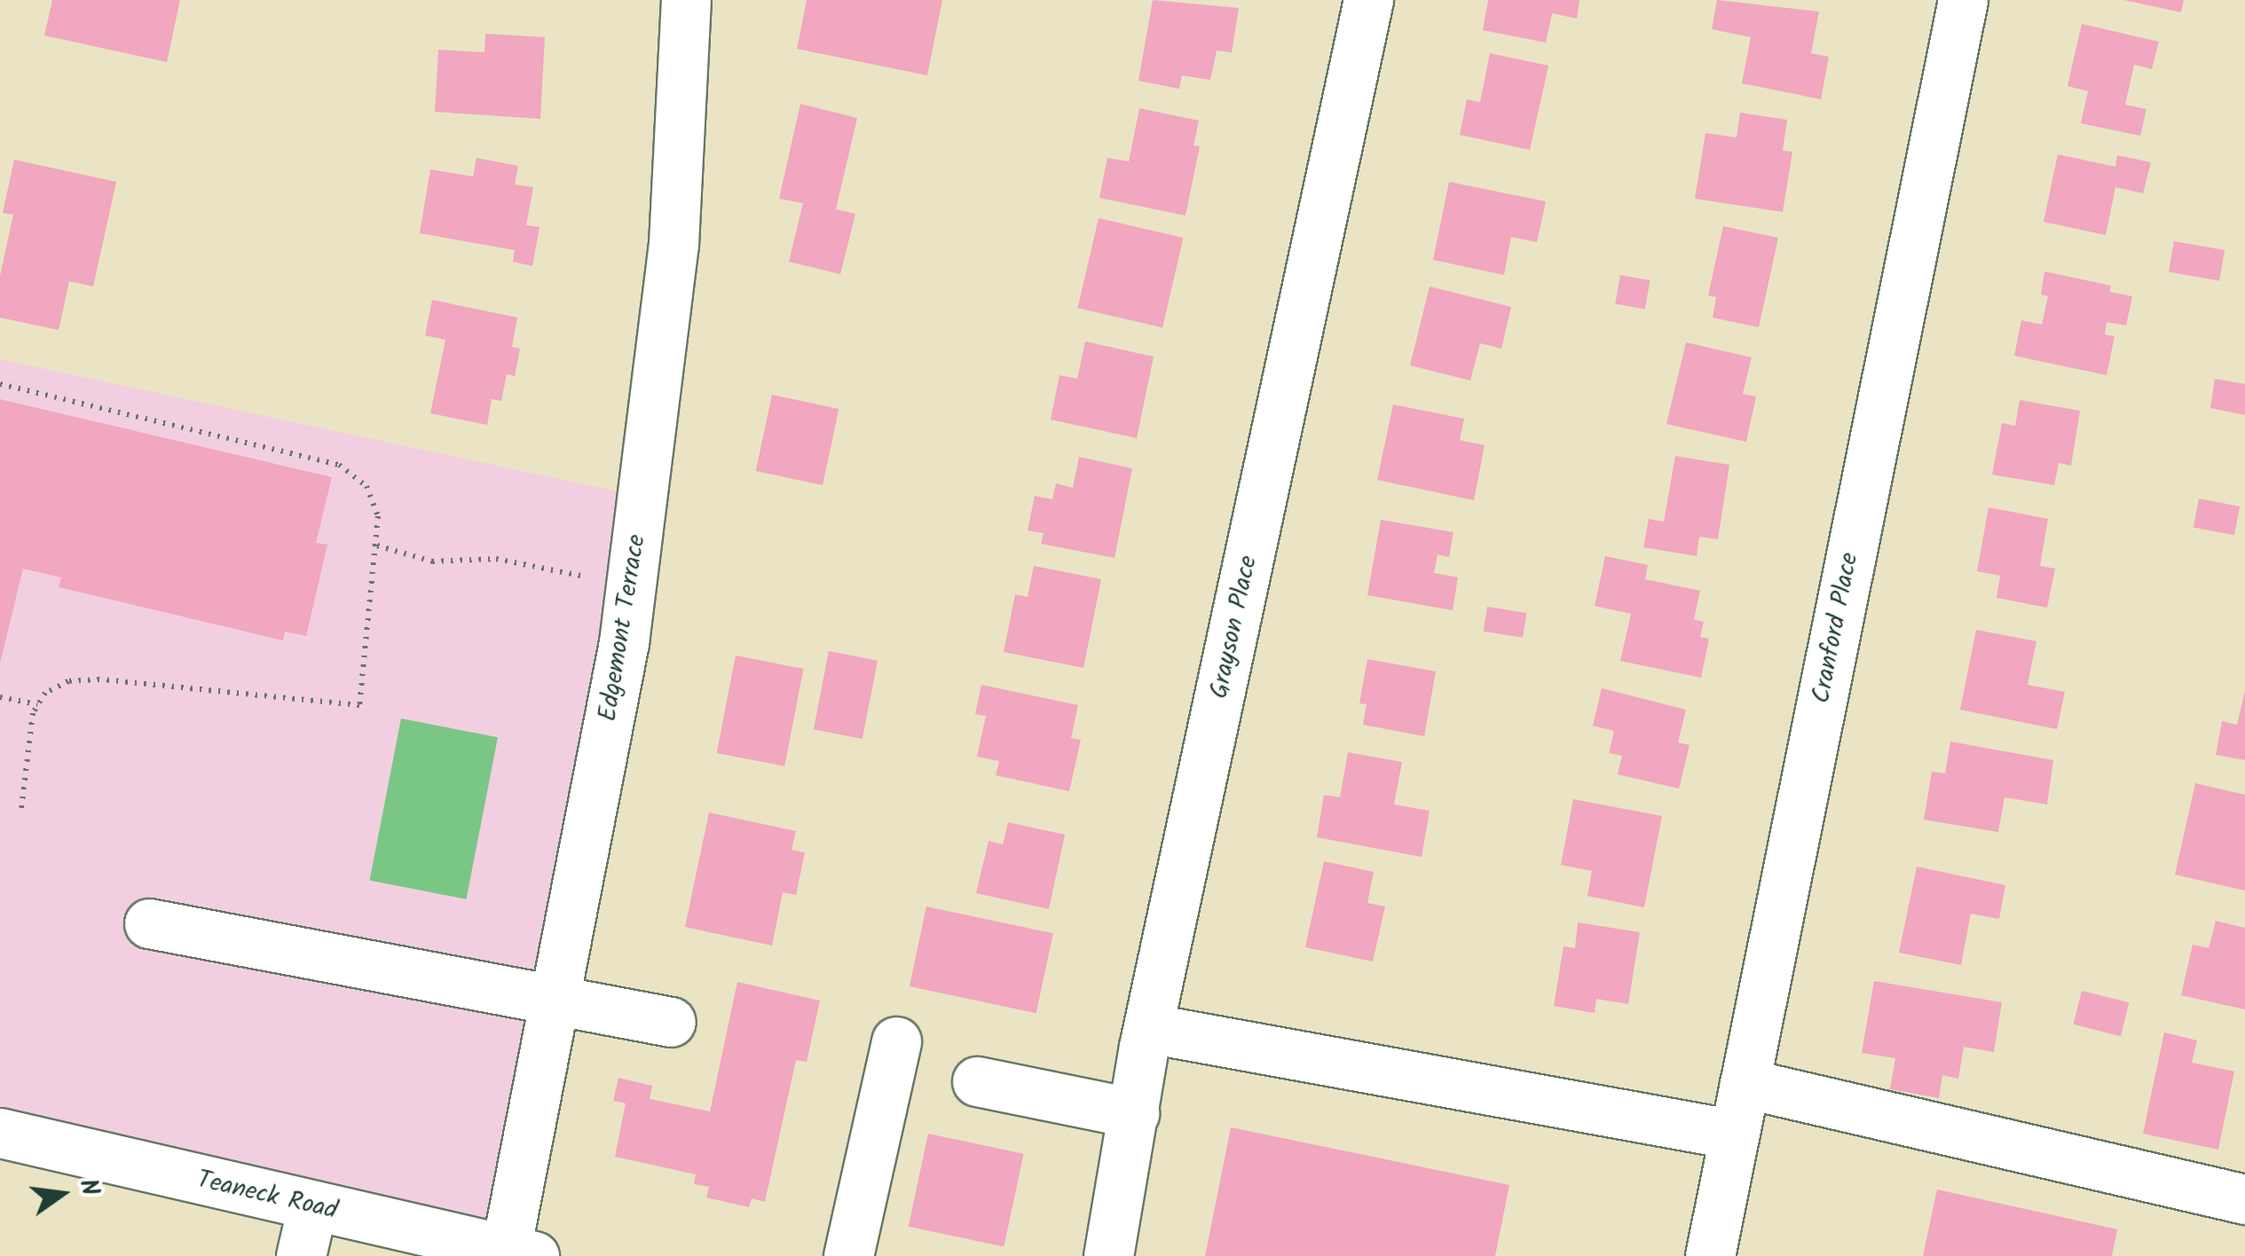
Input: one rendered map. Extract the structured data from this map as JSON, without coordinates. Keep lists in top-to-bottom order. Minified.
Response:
{"streets":{"street":["Grayson Place","Edgemont Terrace","Cranford Place","Teaneck Road"]},"crossings":[["Edgemont Terrace","Teaneck Road"]],"north":"right"}
